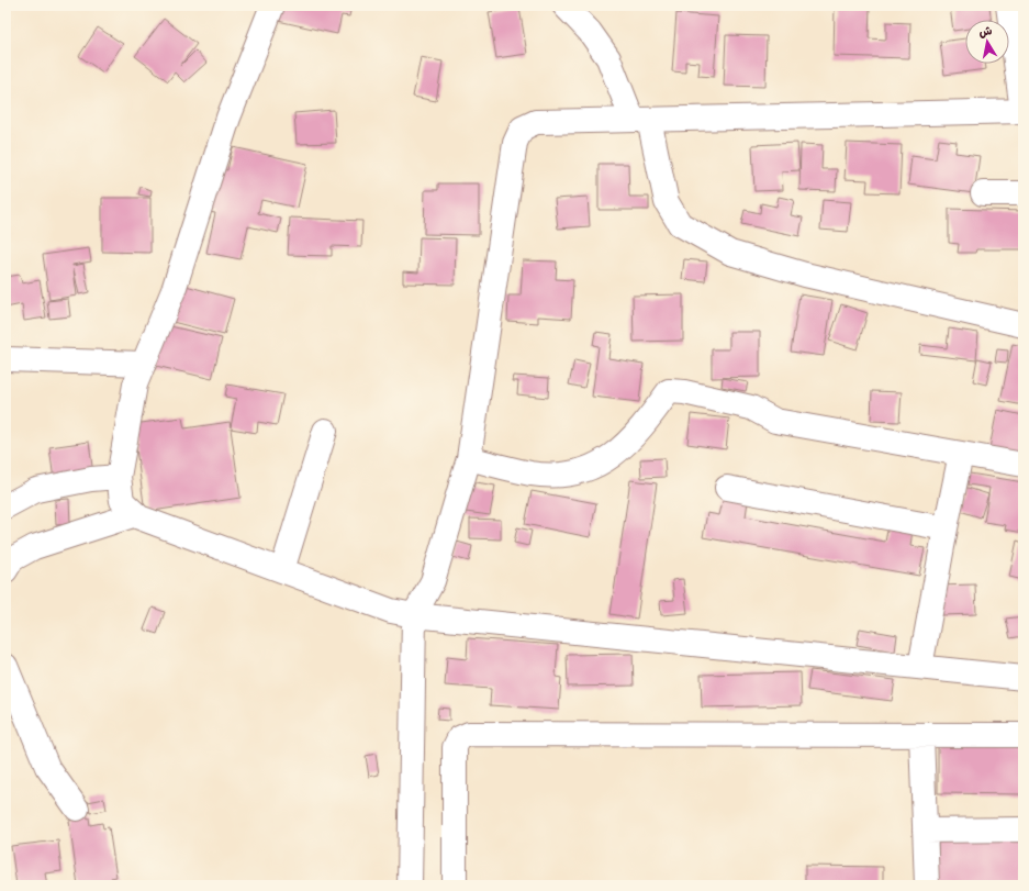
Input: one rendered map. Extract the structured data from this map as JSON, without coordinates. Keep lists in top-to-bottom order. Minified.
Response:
{"north":"top"}
